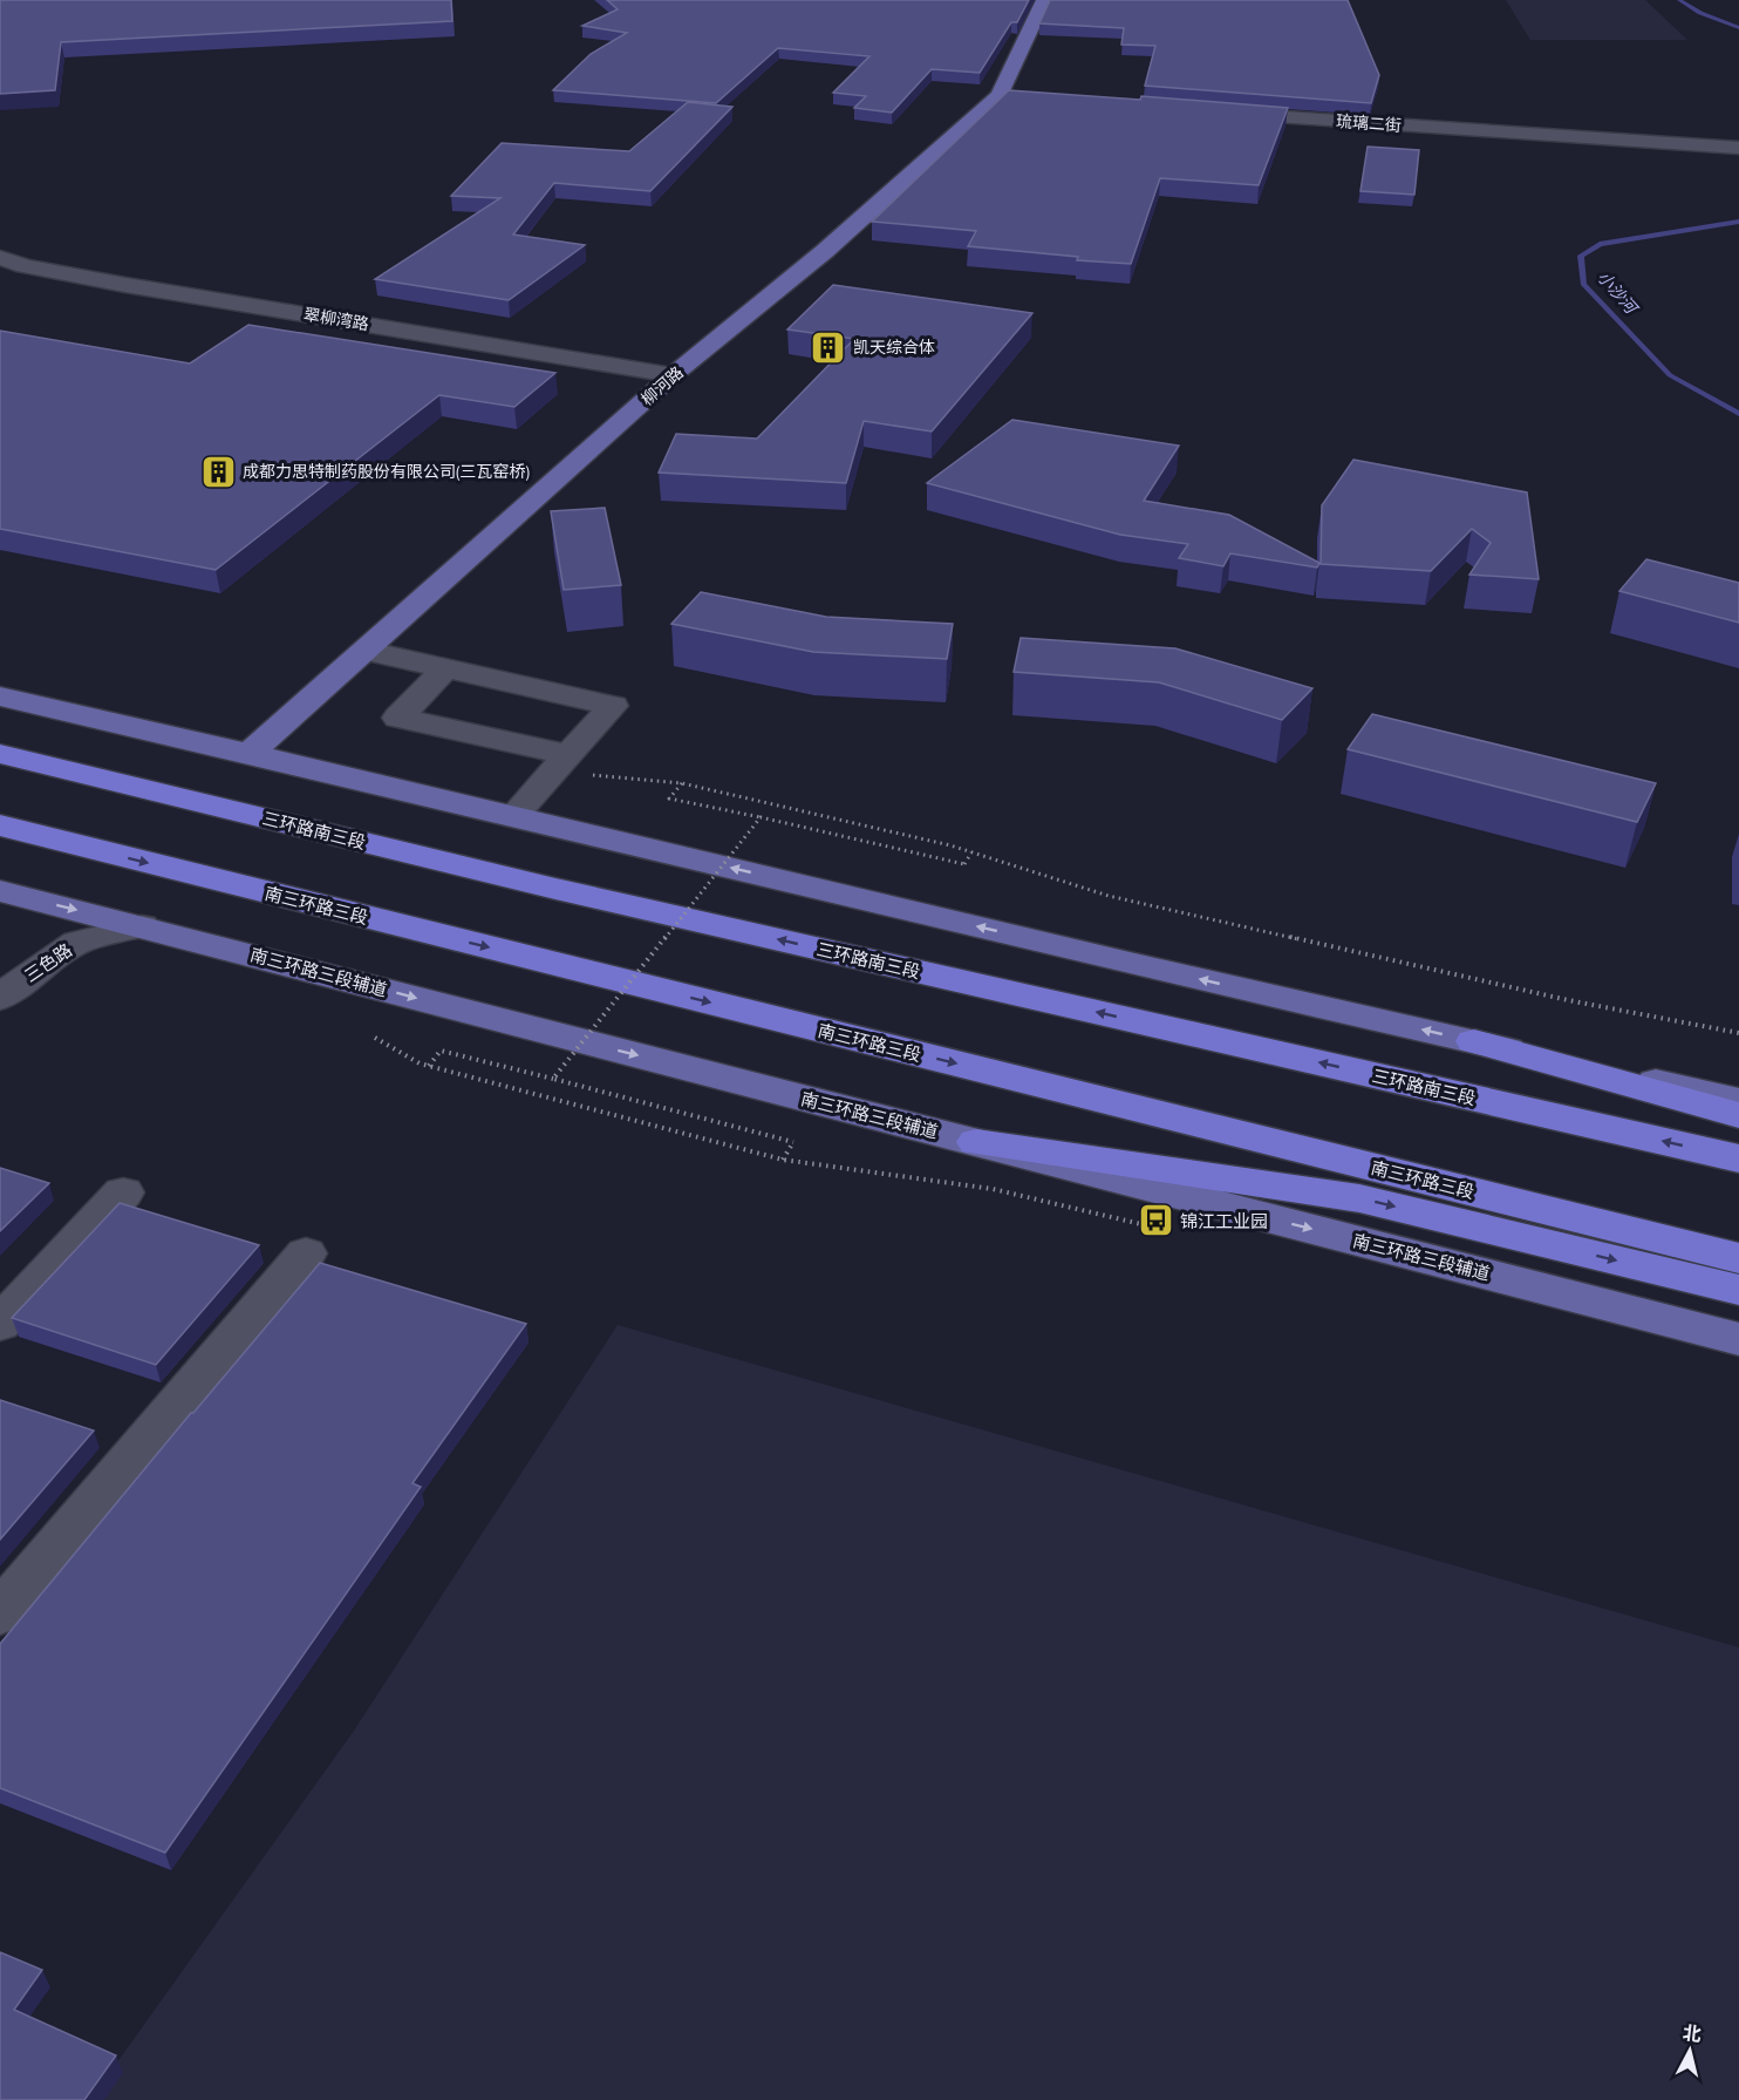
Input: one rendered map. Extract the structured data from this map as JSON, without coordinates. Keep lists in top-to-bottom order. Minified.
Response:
{"streets":{"highway":["三环路南三段","南三环路三段"],"main road":["柳河路","南三环路三段辅道"],"street":["琉璃二街","翠柳湾路","三色路"]},"crossings":[["翠柳湾路","柳河路"],["三色路","南三环路三段辅道"]],"water":["小沙河"],"places":{"building":["凯天综合体","成都力思特制药股份有限公司(三瓦窑桥)"],"bus stop":["锦江工业园"]},"north":"top"}
